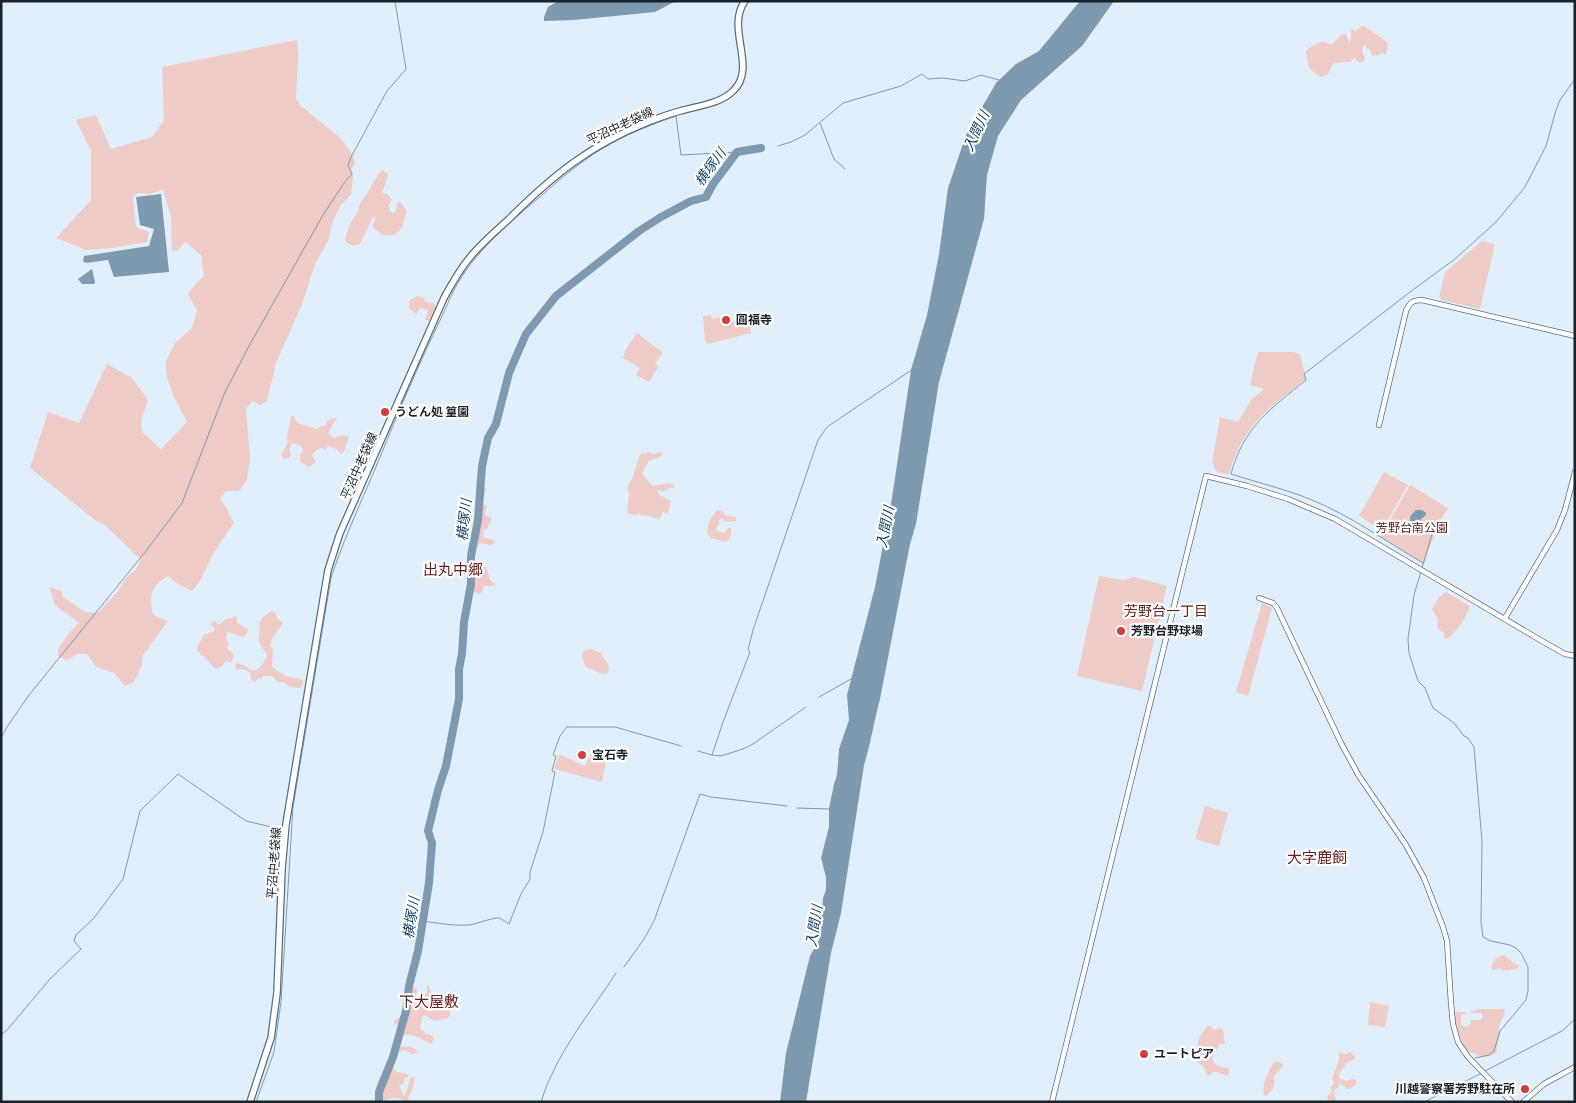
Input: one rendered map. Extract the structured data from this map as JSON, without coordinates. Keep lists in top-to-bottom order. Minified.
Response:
{"streets":{"main road":["平沼中老袋線"]},"districts":["出丸中郷","芳野台一丁目","大字鹿飼","下大屋敷"],"water":["入間川","横塚川"],"parks":["芳野台南公園"],"places":["圓福寺","うどん処 篁園","芳野台野球場","宝石寺","ユートピア","川越警察署芳野駐在所"]}
